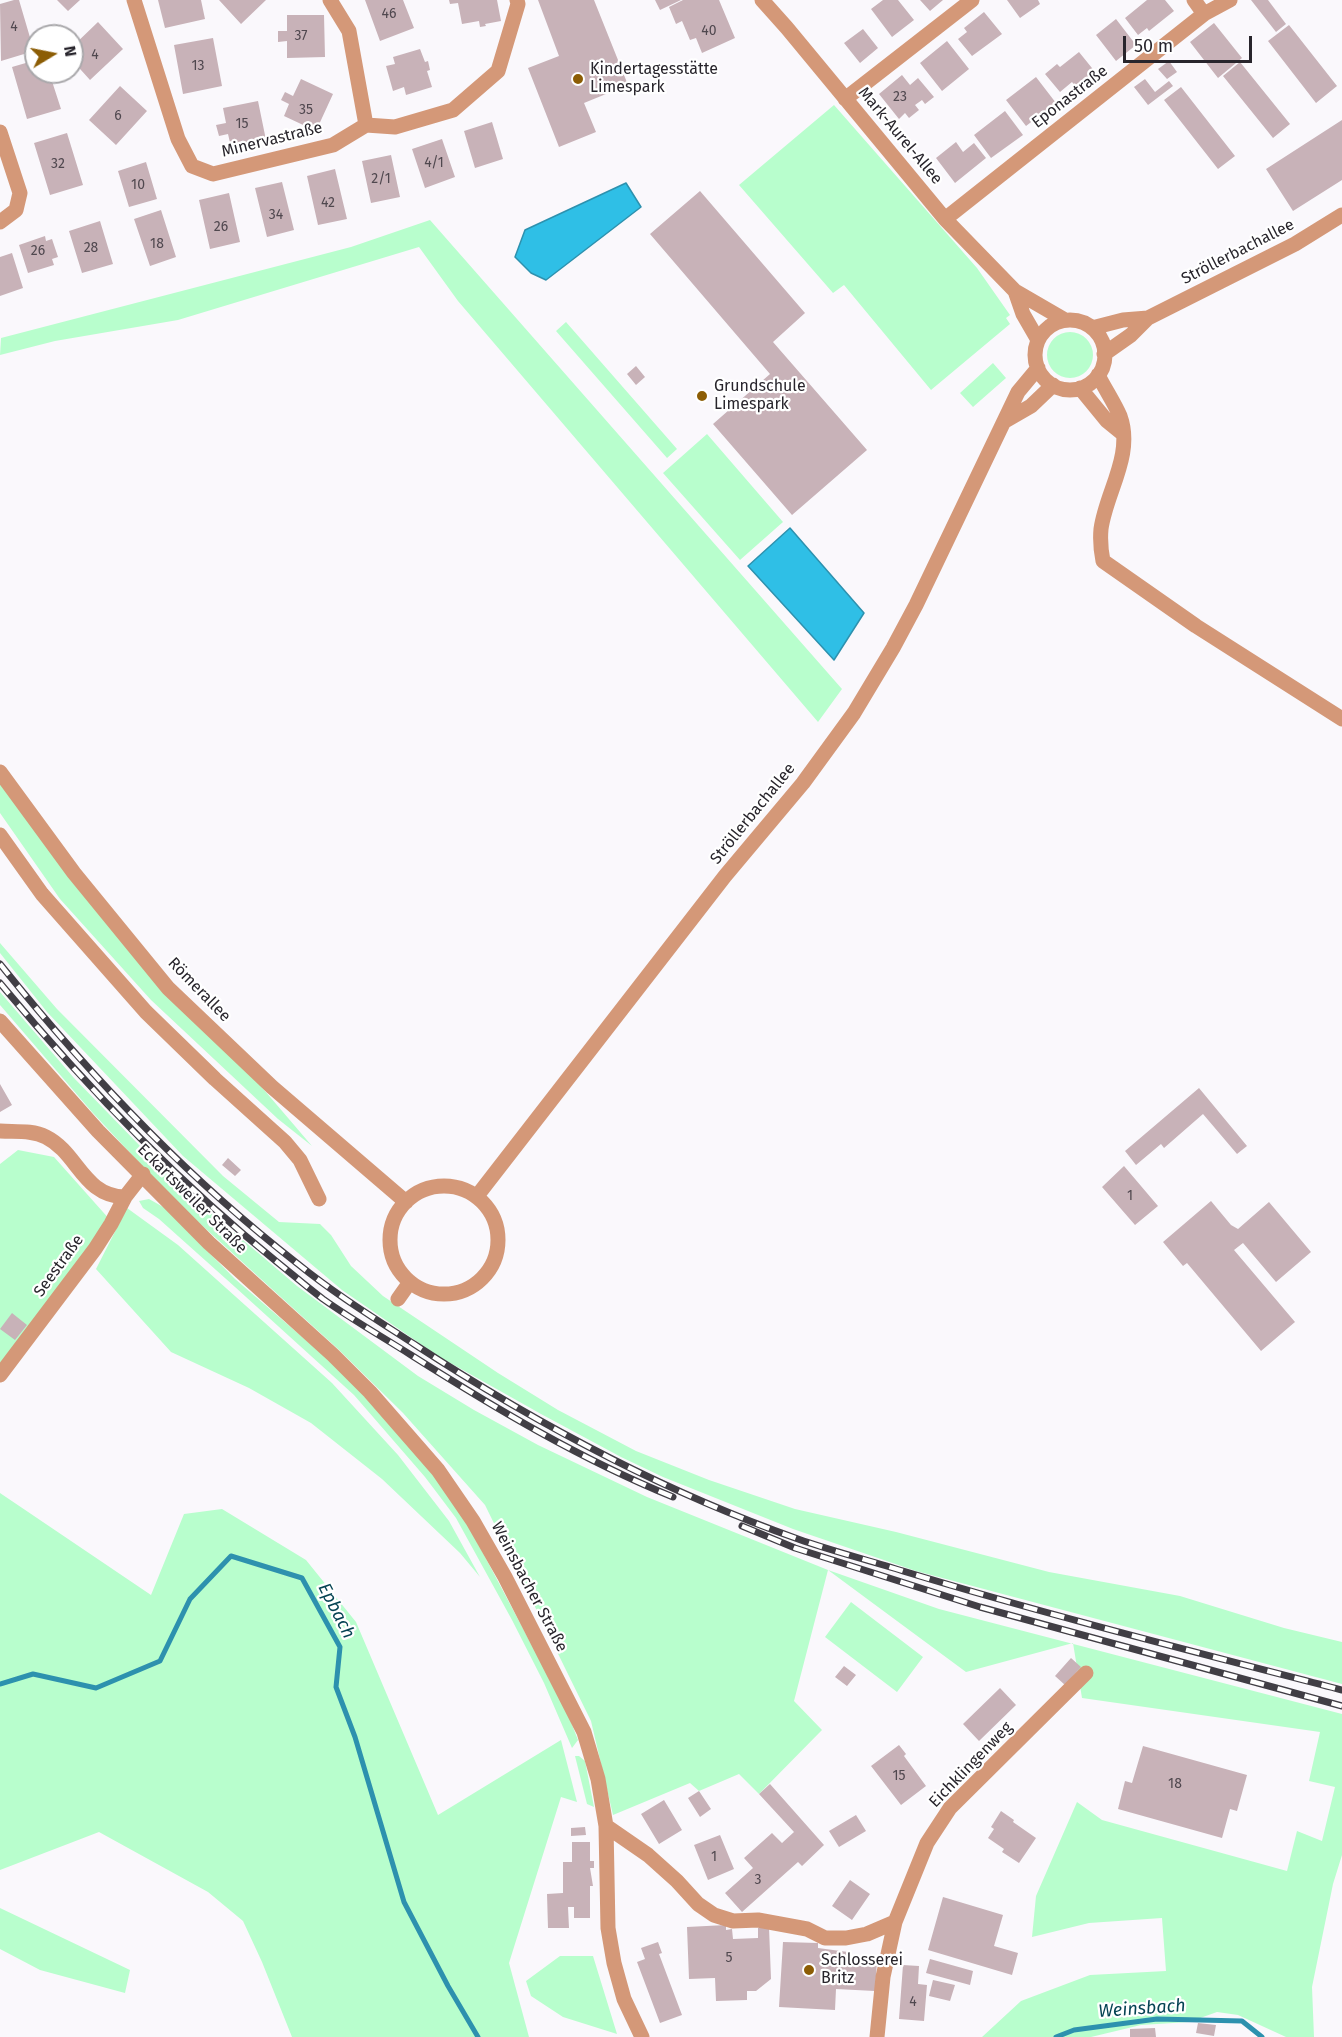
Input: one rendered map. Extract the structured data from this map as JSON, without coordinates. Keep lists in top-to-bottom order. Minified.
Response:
{"streets":{"street":["Eponastraße","Mark-Aurel-Allee","Minervastraße","Ströllerbachallee","Römerallee","Eckartsweiler Straße","Seestraße","Weinsbacher Straße","Eichklingenweg"]},"crossings":[["Eponastraße","Mark-Aurel-Allee"],["Mark-Aurel-Allee","Ströllerbachallee"],["Ströllerbachallee","Römerallee"],["Eckartsweiler Straße","Seestraße"],["Eckartsweiler Straße","Weinsbacher Straße"]],"water":["Epbach","Weinsbach"],"places":["Kindertagesstätte Limespark","Grundschule Limespark","Schlosserei Britz"],"house_numbers":["46","4","40","37","4","13","23","35","6","15","4/1","32","2/1","10","42","34","26","18","28","26","1","15","18","1","3","5","4"],"scale_bar":"50 m","north":"right"}
